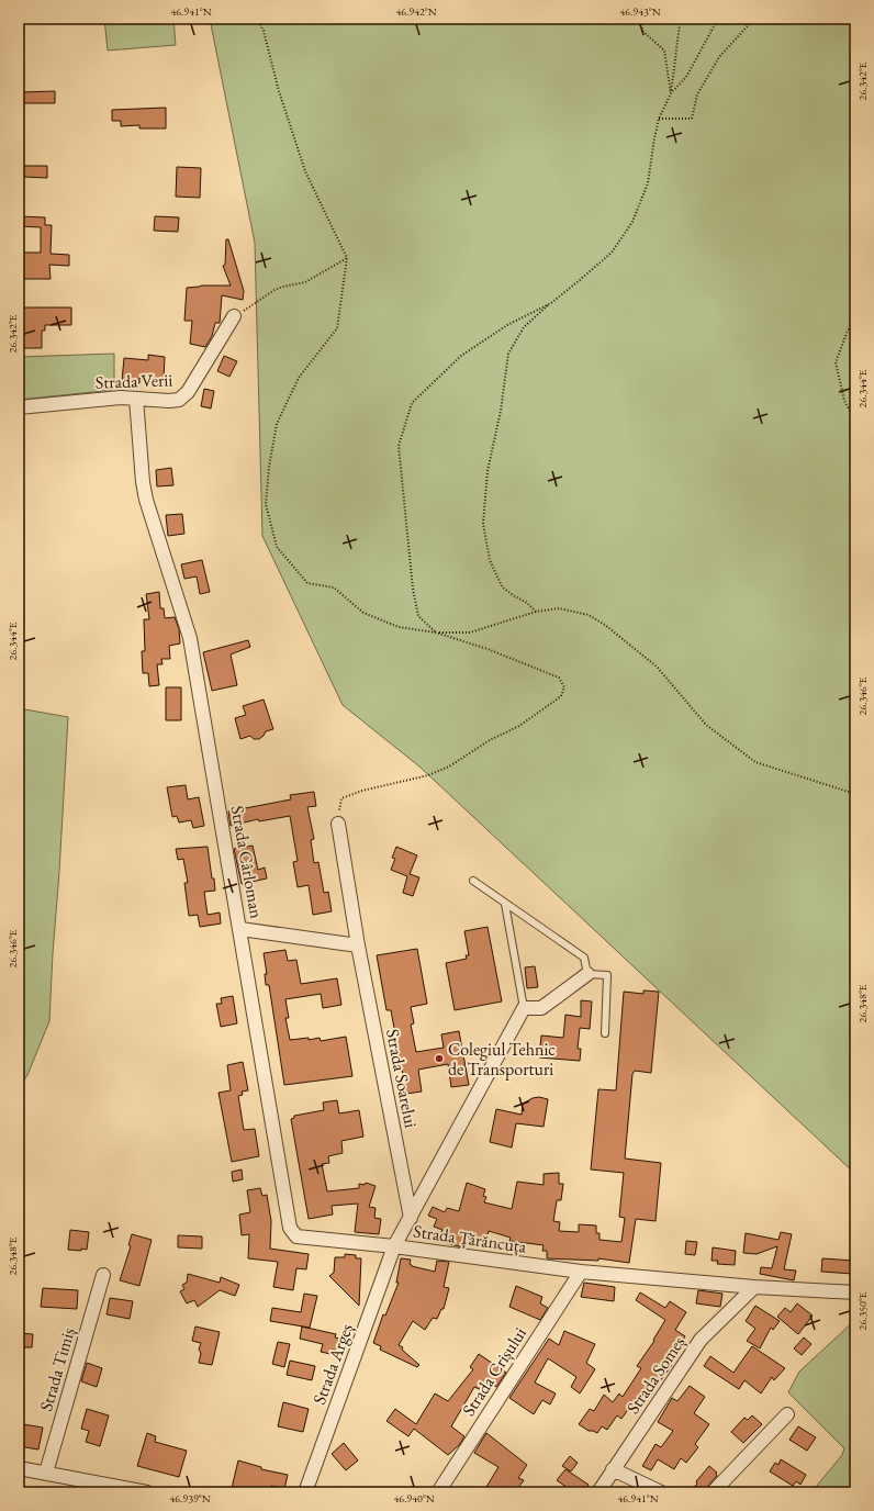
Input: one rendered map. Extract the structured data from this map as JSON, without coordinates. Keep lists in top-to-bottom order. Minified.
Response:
{"streets":{"street":["Strada Verii","Strada Cârloman","Strada Soarelui","Strada Țărăncuța","Strada Argeș","Strada Timiș","Strada Crișului","Strada Someș"]},"crossings":[["Strada Verii","Strada Cârloman"],["Strada Cârloman","Strada Țărăncuța"],["Strada Cârloman","Strada Argeș"],["Strada Soarelui","Strada Țărăncuța"],["Strada Țărăncuța","Strada Argeș"],["Strada Țărăncuța","Strada Crișului"],["Strada Țărăncuța","Strada Someș"]],"places":["Colegiul Tehnic de Transporturi"],"coordinates":["46.941°N","46.942°N","46.943°N","26.342°E","26.344°E","26.346°E","26.348°E","26.350°E","46.939°N","46.940°N"]}
